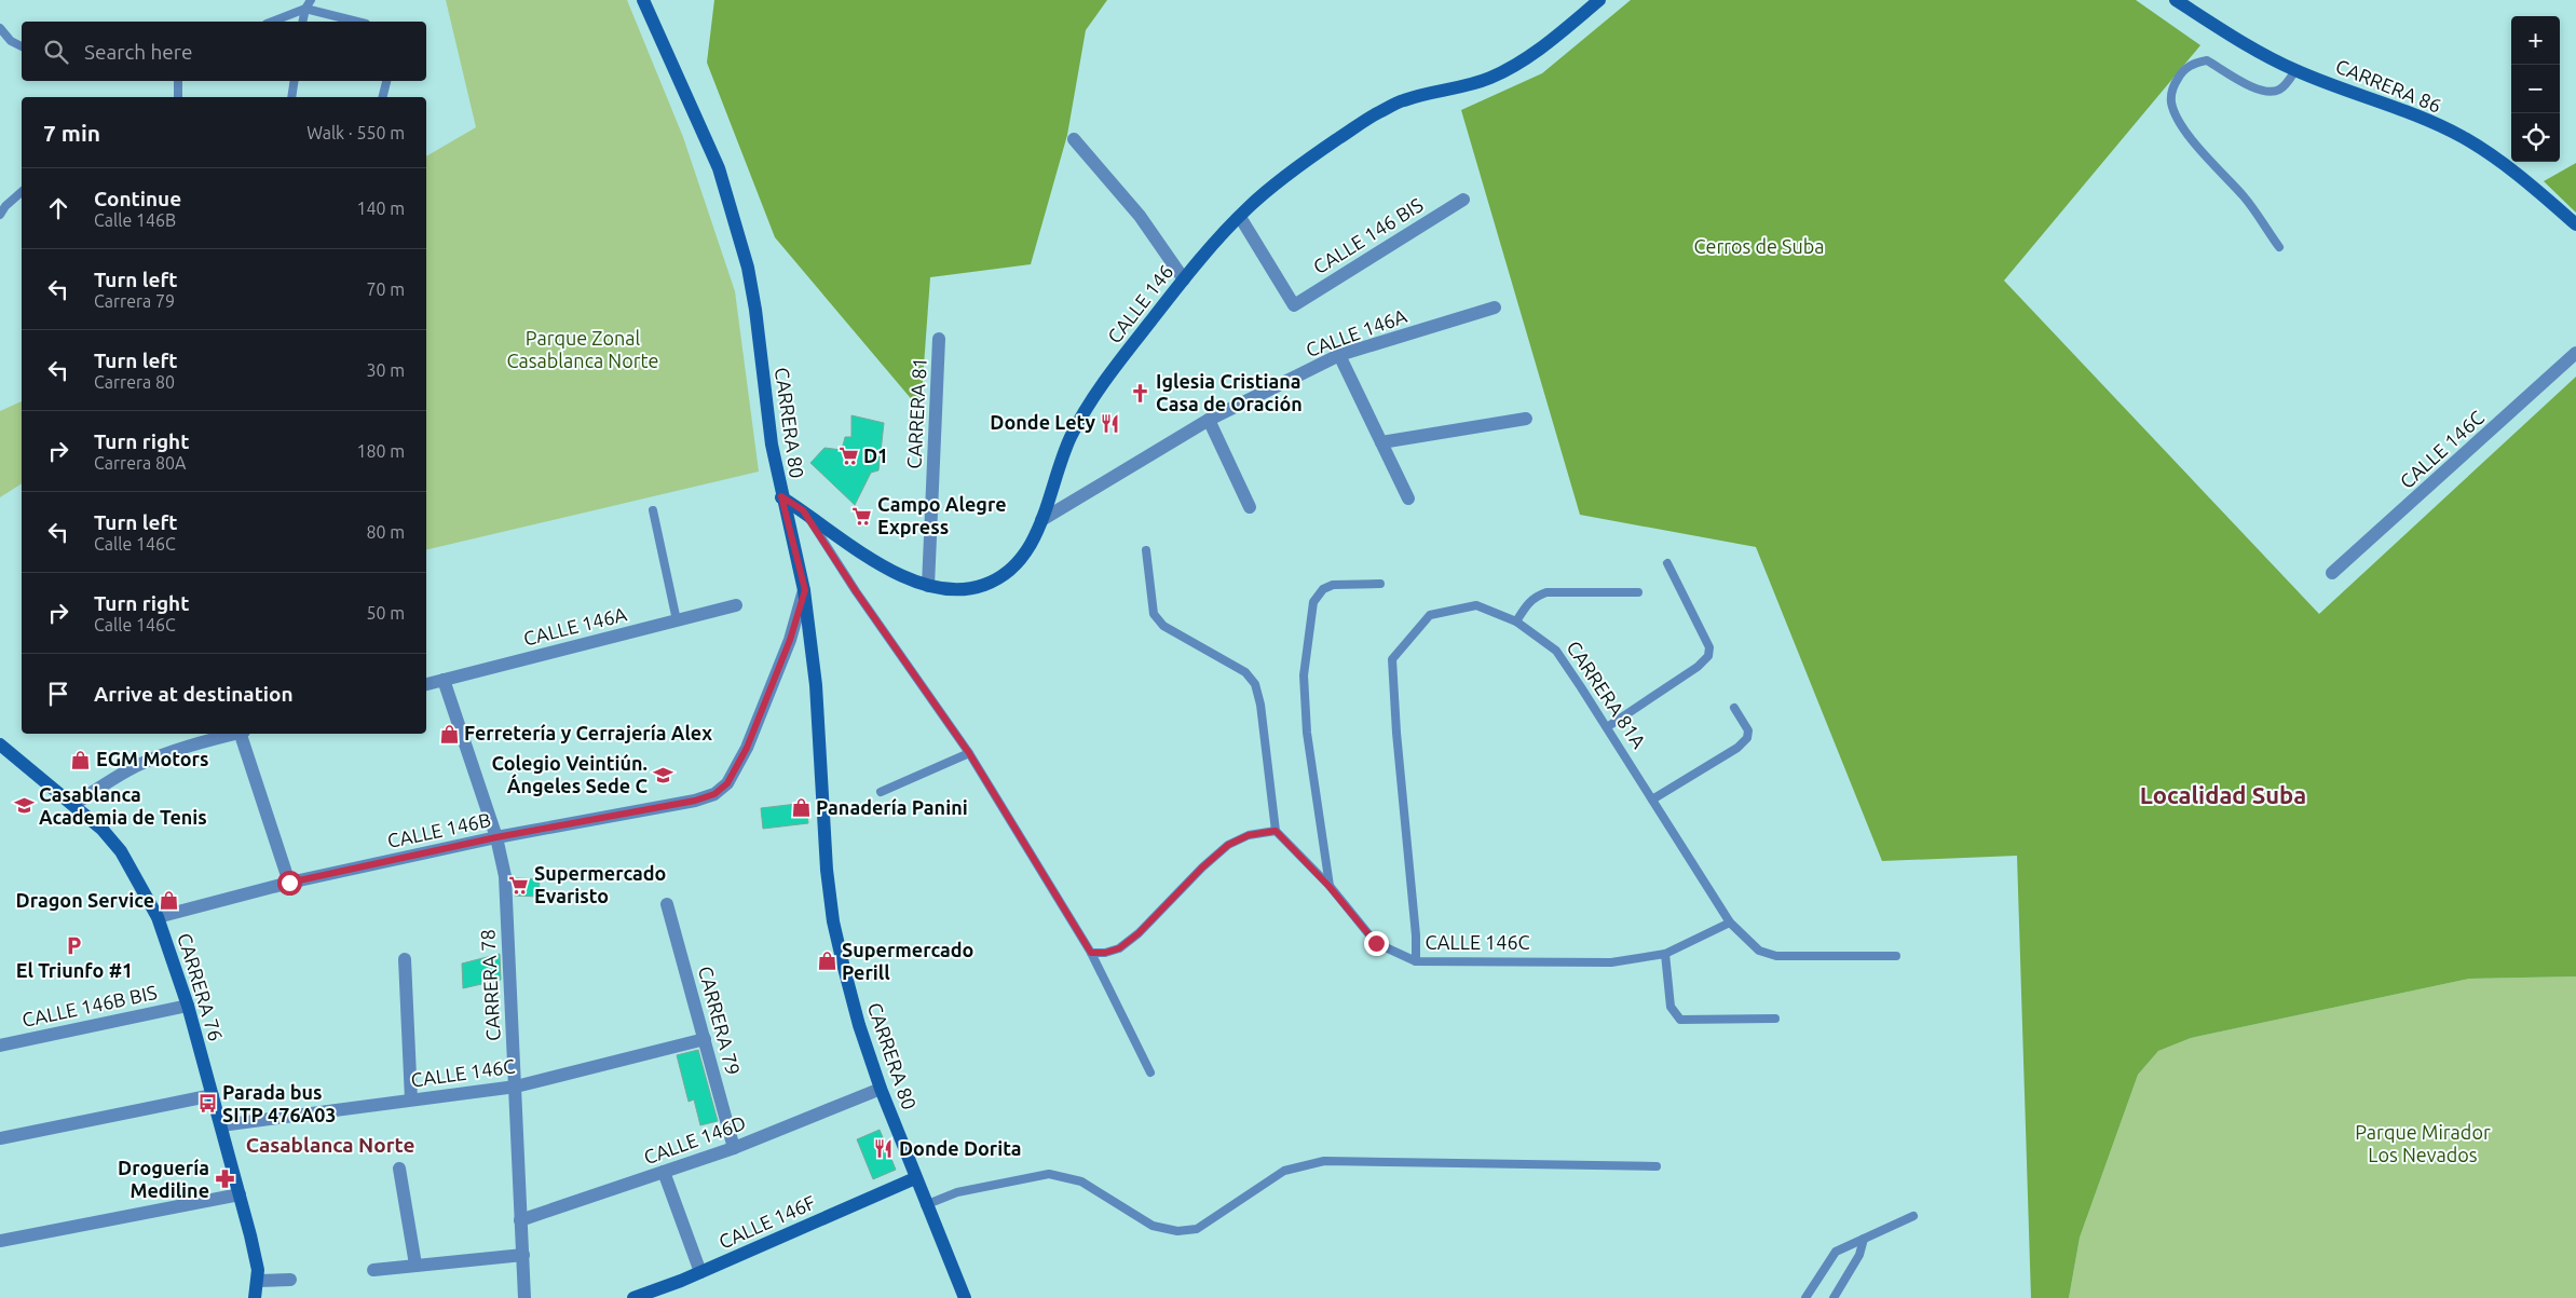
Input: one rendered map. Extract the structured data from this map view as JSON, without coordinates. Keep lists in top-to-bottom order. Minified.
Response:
{"streets":{"street":["CARRERA 86","CALLE 146 BIS","CALLE 146","CALLE 146A","CARRERA 81","CARRERA 80","CALLE 146C","CALLE 146B","CARRERA 78","CARRERA 76","CALLE 146B BIS","CARRERA 79","CALLE 146D","CALLE 146F"],"lane":["CARRERA 81A"]},"crossings":[["CALLE 146 BIS","CALLE 146"],["CALLE 146","CALLE 146A"],["CALLE 146","CARRERA 81"],["CALLE 146","CARRERA 80"],["CALLE 146A","CARRERA 78"],["CARRERA 80","CALLE 146B"],["CARRERA 80","CALLE 146D"],["CARRERA 80","CALLE 146F"],["CALLE 146C","CARRERA 81A"],["CALLE 146C","CARRERA 78"],["CALLE 146C","CARRERA 76"],["CALLE 146C","CARRERA 79"],["CALLE 146B","CARRERA 78"],["CALLE 146B","CARRERA 76"],["CARRERA 78","CALLE 146D"],["CARRERA 76","CALLE 146B BIS"],["CARRERA 79","CALLE 146D"]],"districts":["Localidad Suba","Casablanca Norte"],"parks":["Cerros de Suba","Parque Zonal Casablanca Norte","Parque Mirador Los Nevados"],"places":{"church":["Iglesia Cristiana Casa de Oración"],"restaurant":["Donde Lety","Donde Dorita"],"supermarket":["D1","Campo Alegre Express","Supermercado Evaristo"],"shop":["Ferretería y Cerrajería Alex","EGM Motors","Panadería Panini","Dragon Service","Supermercado Perill"],"school or university":["Colegio Veintiún. Ángeles Sede C","Casablanca Academia de Tenis"],"parking":["El Triunfo #1"],"bus stop":["Parada bus SITP 476A03"],"pharmacy":["Droguería Mediline"]},"page":{"map_buttons":["+","−"],"search":"Search here","heading":["7 min","Walk · 550 m"],"list":[["Continue","Calle 146B","140 m"],["Turn left","Carrera 79","70 m"],["Turn left","Carrera 80","30 m"],["Turn right","Carrera 80A","180 m"],["Turn left","Calle 146C","80 m"],["Turn right","Calle 146C","50 m"],"Arrive at destination"]}}
